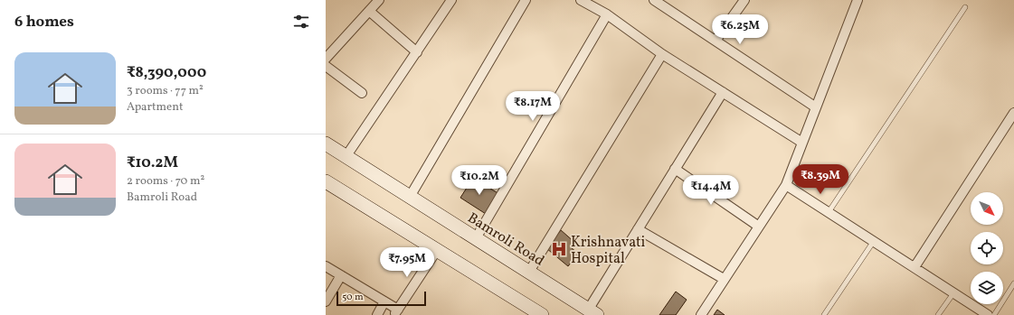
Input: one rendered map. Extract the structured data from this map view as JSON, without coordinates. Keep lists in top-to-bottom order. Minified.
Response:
{"streets":{"street":["Bamroli Road"]},"places":{"hospital":["Krishnavati Hospital"]},"scale_bar":"50 m","north":"bottom right","page":{"heading":"6 homes","price":["₹6.25M","₹8.17M","₹8.39M","₹10.2M","₹14.4M","₹7.95M"],"list":[{"name":"₹8,390,000","note":"3 rooms · 77 m² · Apartment"},{"name":"₹10.2M","note":"2 rooms · 70 m² · Bamroli Road"}],"scale":"50 m"}}
